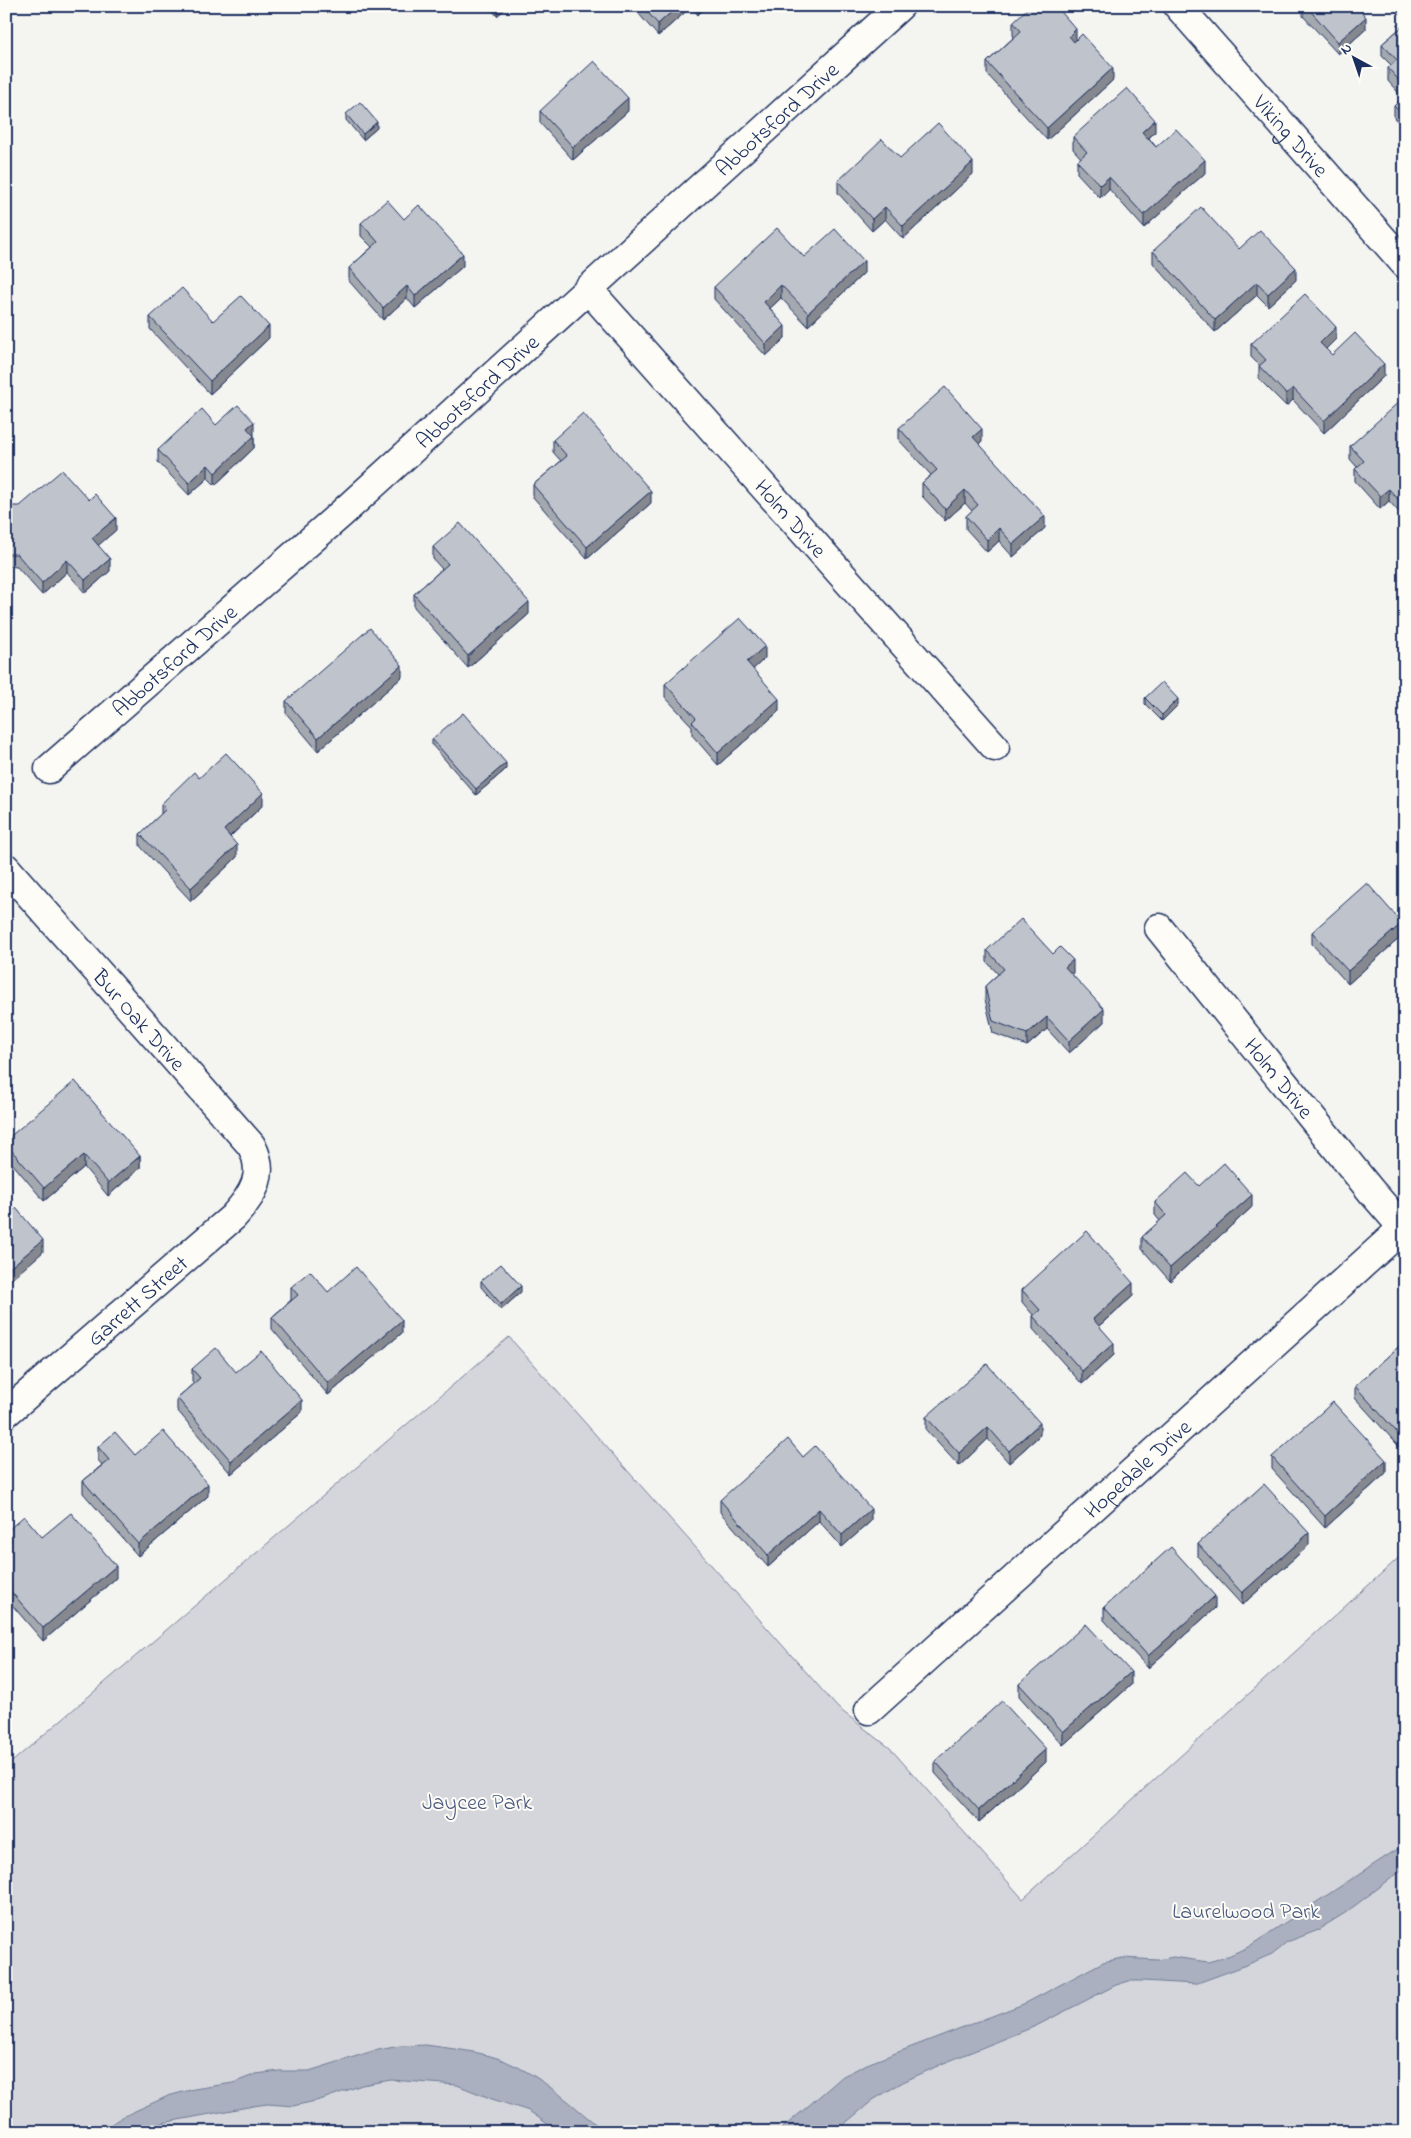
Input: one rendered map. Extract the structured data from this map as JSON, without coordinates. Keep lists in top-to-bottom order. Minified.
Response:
{"streets":{"street":["Abbotsford Drive","Viking Drive","Holm Drive","Bur Oak Drive","Garrett Street","Hopedale Drive"]},"crossings":[["Abbotsford Drive","Holm Drive"],["Holm Drive","Hopedale Drive"],["Bur Oak Drive","Garrett Street"]],"parks":["Jaycee Park","Laurelwood Park"],"north":"top left"}
